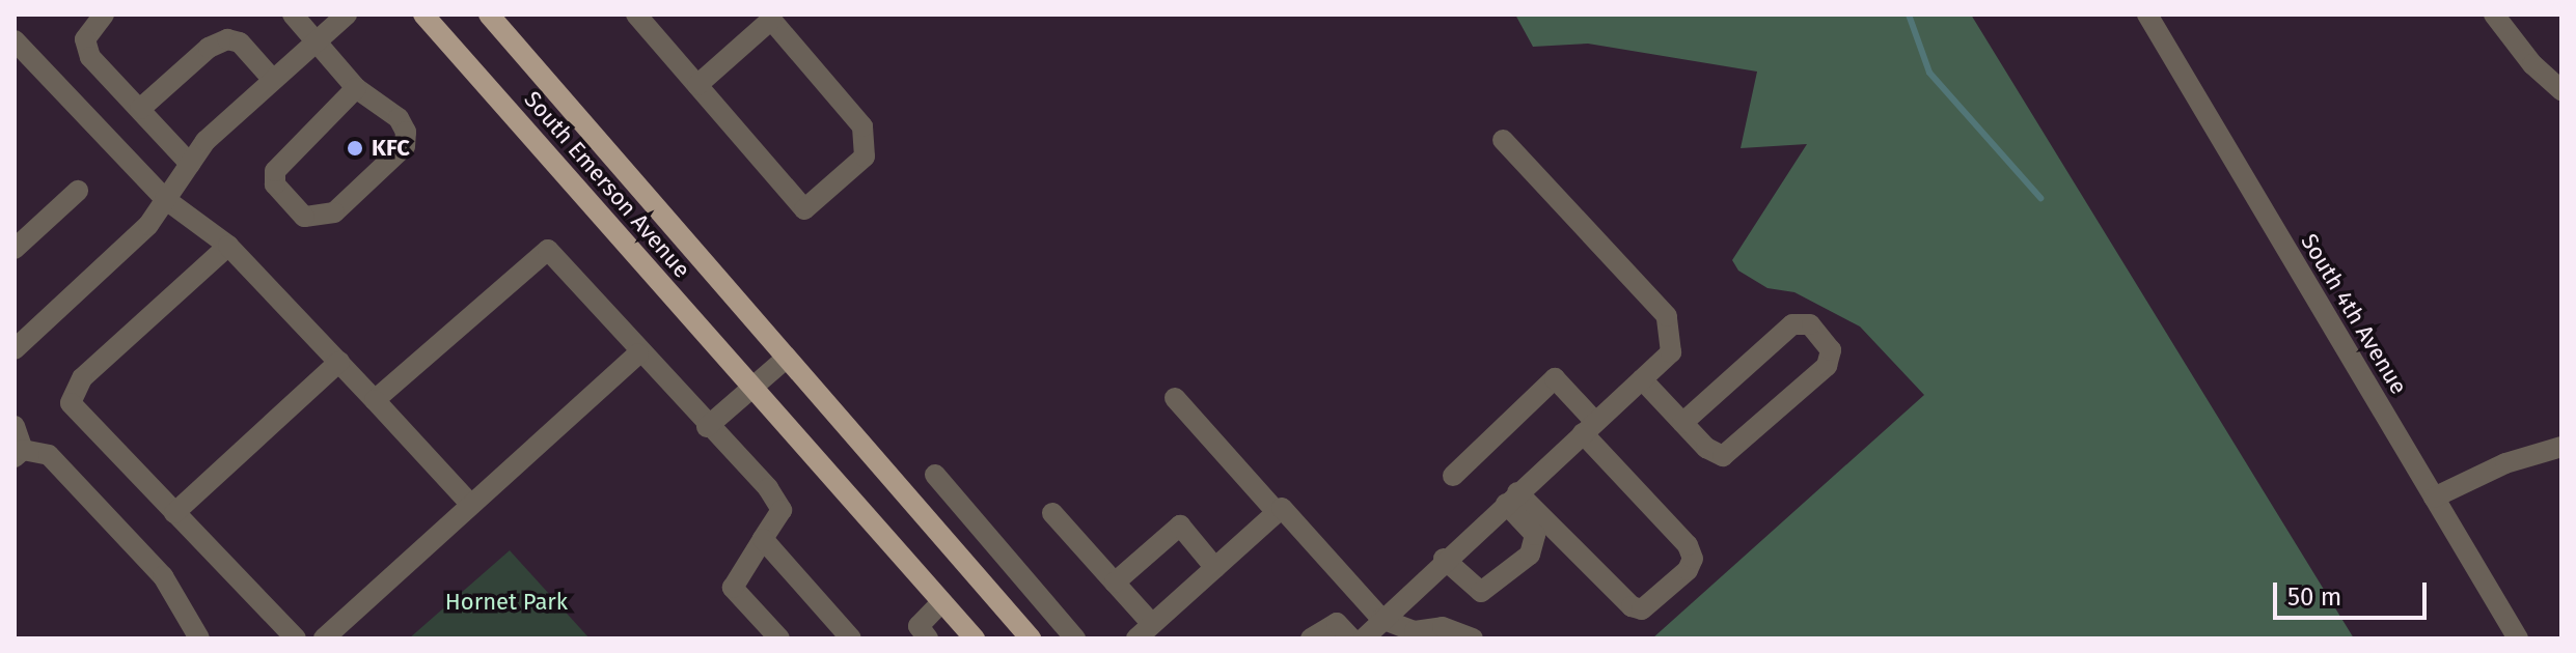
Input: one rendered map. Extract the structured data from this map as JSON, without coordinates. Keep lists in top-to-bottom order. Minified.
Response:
{"streets":{"main road":["South Emerson Avenue"],"street":["South 4th Avenue"]},"parks":["Hornet Park"],"places":["KFC"],"scale_bar":"50 m"}
